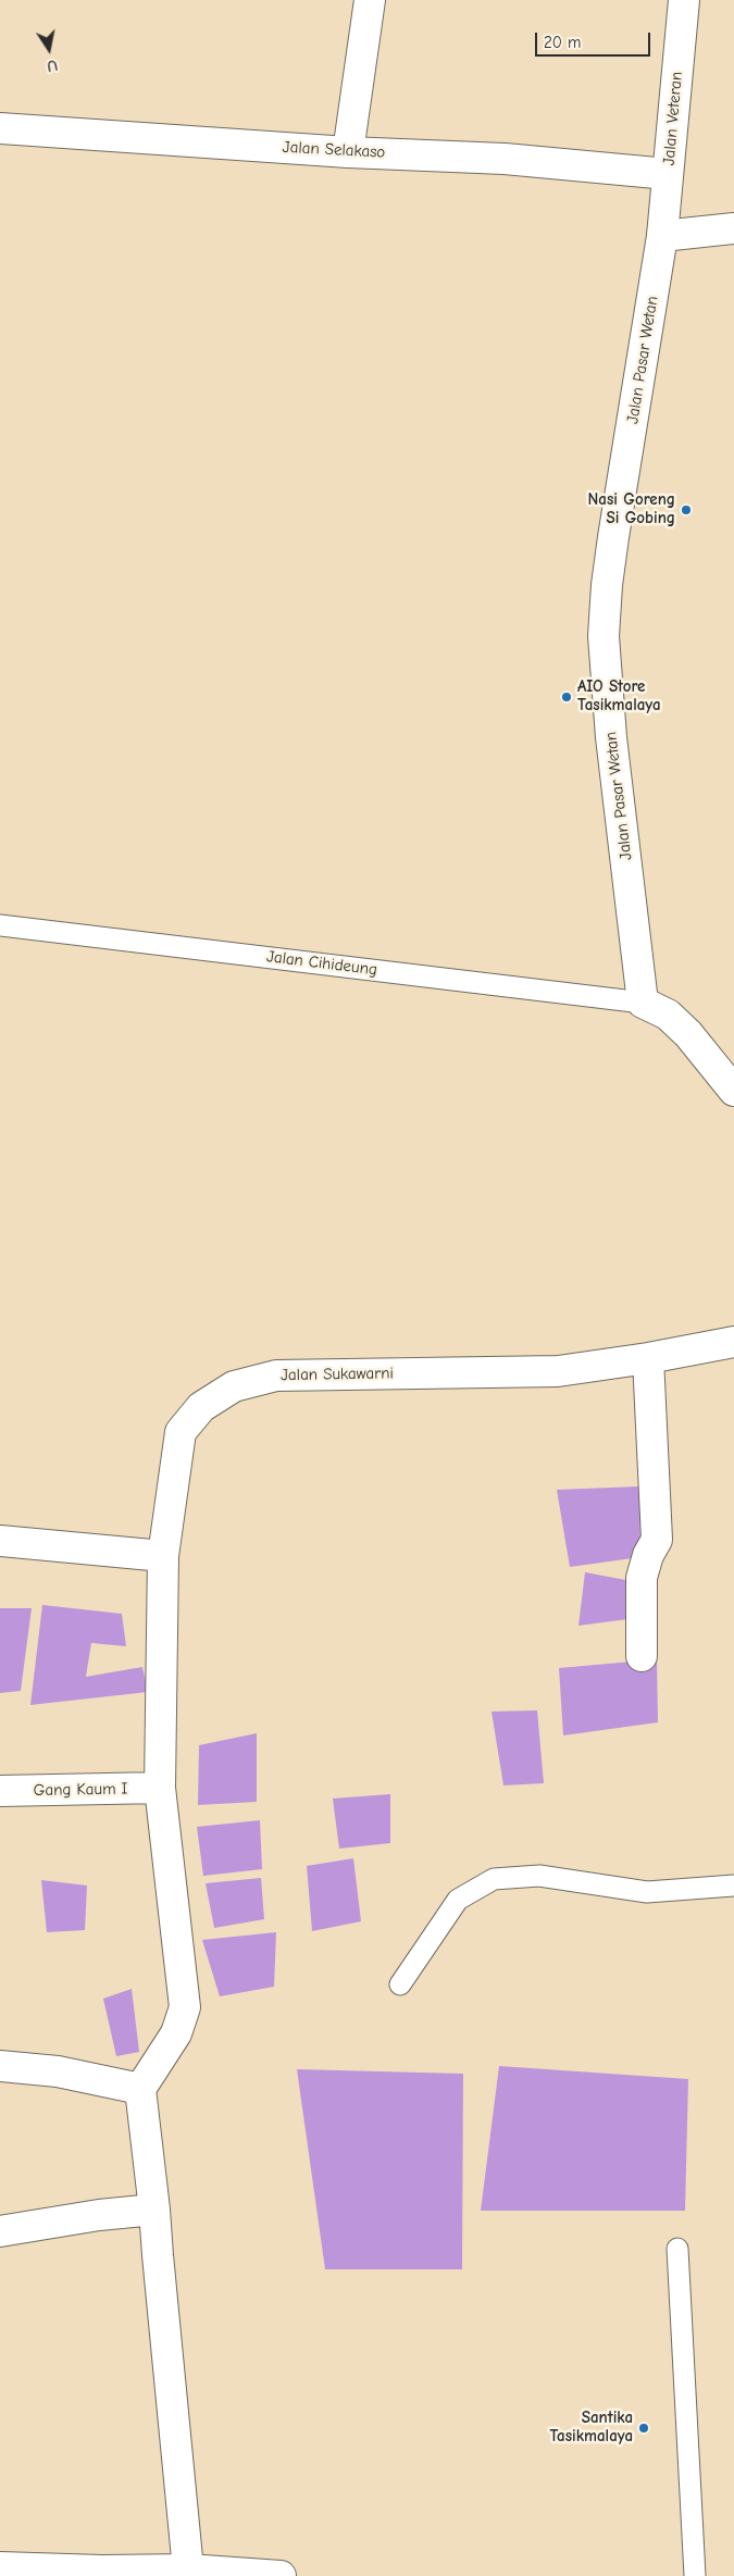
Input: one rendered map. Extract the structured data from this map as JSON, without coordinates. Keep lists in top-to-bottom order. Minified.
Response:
{"streets":{"street":["Jalan Veteran","Jalan Selakaso","Jalan Pasar Wetan","Jalan Sukawarni","Gang Kaum I"],"lane":["Jalan Cihideung"]},"crossings":[["Jalan Veteran","Jalan Selakaso"],["Jalan Veteran","Jalan Pasar Wetan"],["Jalan Pasar Wetan","Jalan Cihideung"],["Jalan Sukawarni","Gang Kaum I"]],"places":["Nasi Goreng Si Gobing","AIO Store Tasikmalaya","Santika Tasikmalaya"],"scale_bar":"20 m","north":"bottom"}
